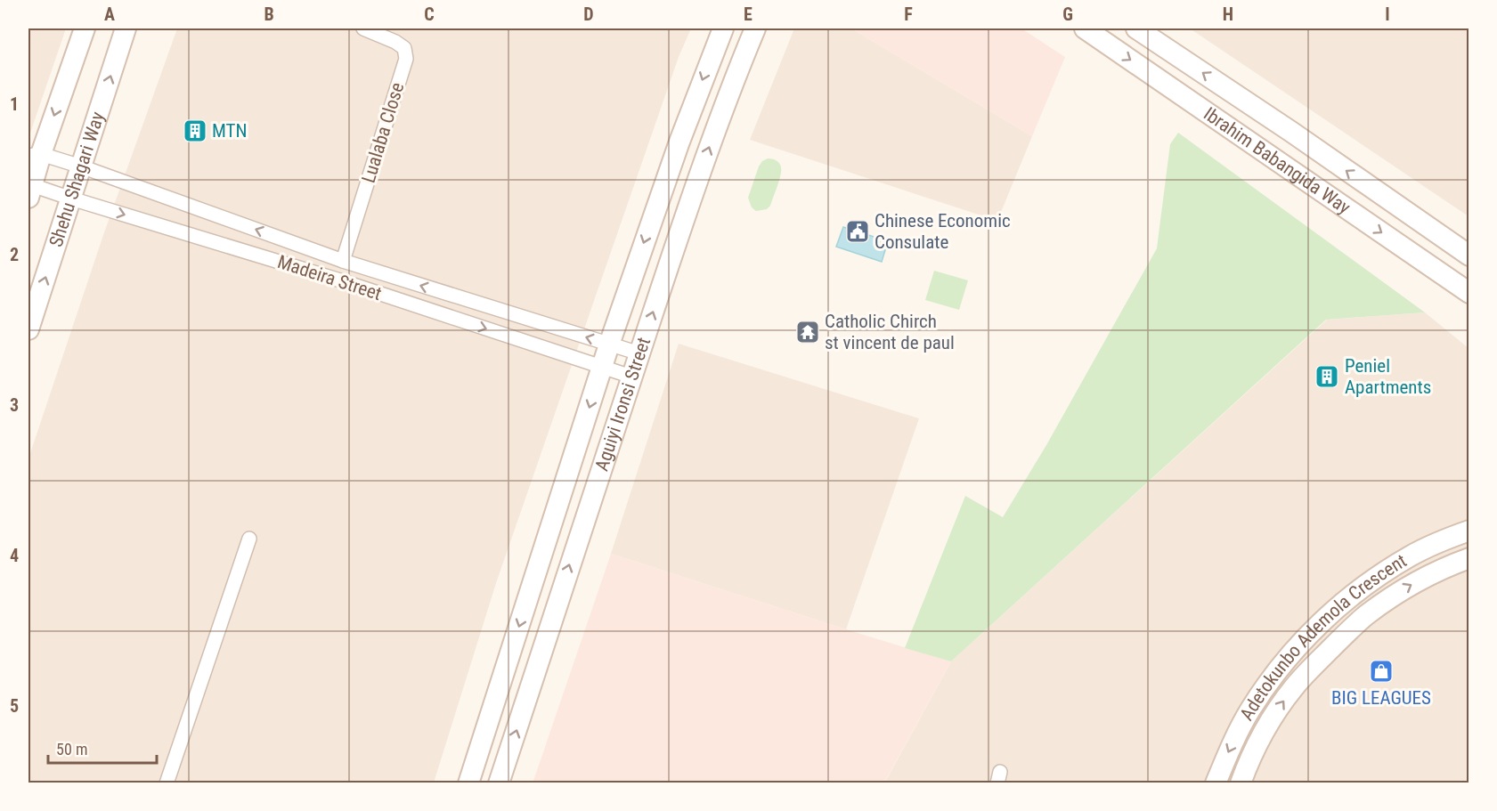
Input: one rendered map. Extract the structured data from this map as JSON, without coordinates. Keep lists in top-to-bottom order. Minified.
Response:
{"streets":{"main road":["Ibrahim Babangida Way","Shehu Shagari Way","Aguiyi Ironsi Street","Adetokunbo Ademola Crescent"],"street":["Lualaba Close","Madeira Street"]},"crossings":[["Shehu Shagari Way","Madeira Street"],["Madeira Street","Aguiyi Ironsi Street"]],"places":{"building":["MTN","Peniel Apartments"],"public building":["Chinese Economic Consulate"],"temple":["Catholic Chirch st vincent de paul"],"shop":["BIG LEAGUES"]},"scale_bar":"50 m","grid":{"columns":["A","B","C","D","E","F","G","H","I"],"rows":["1","2","3","4","5"]}}
